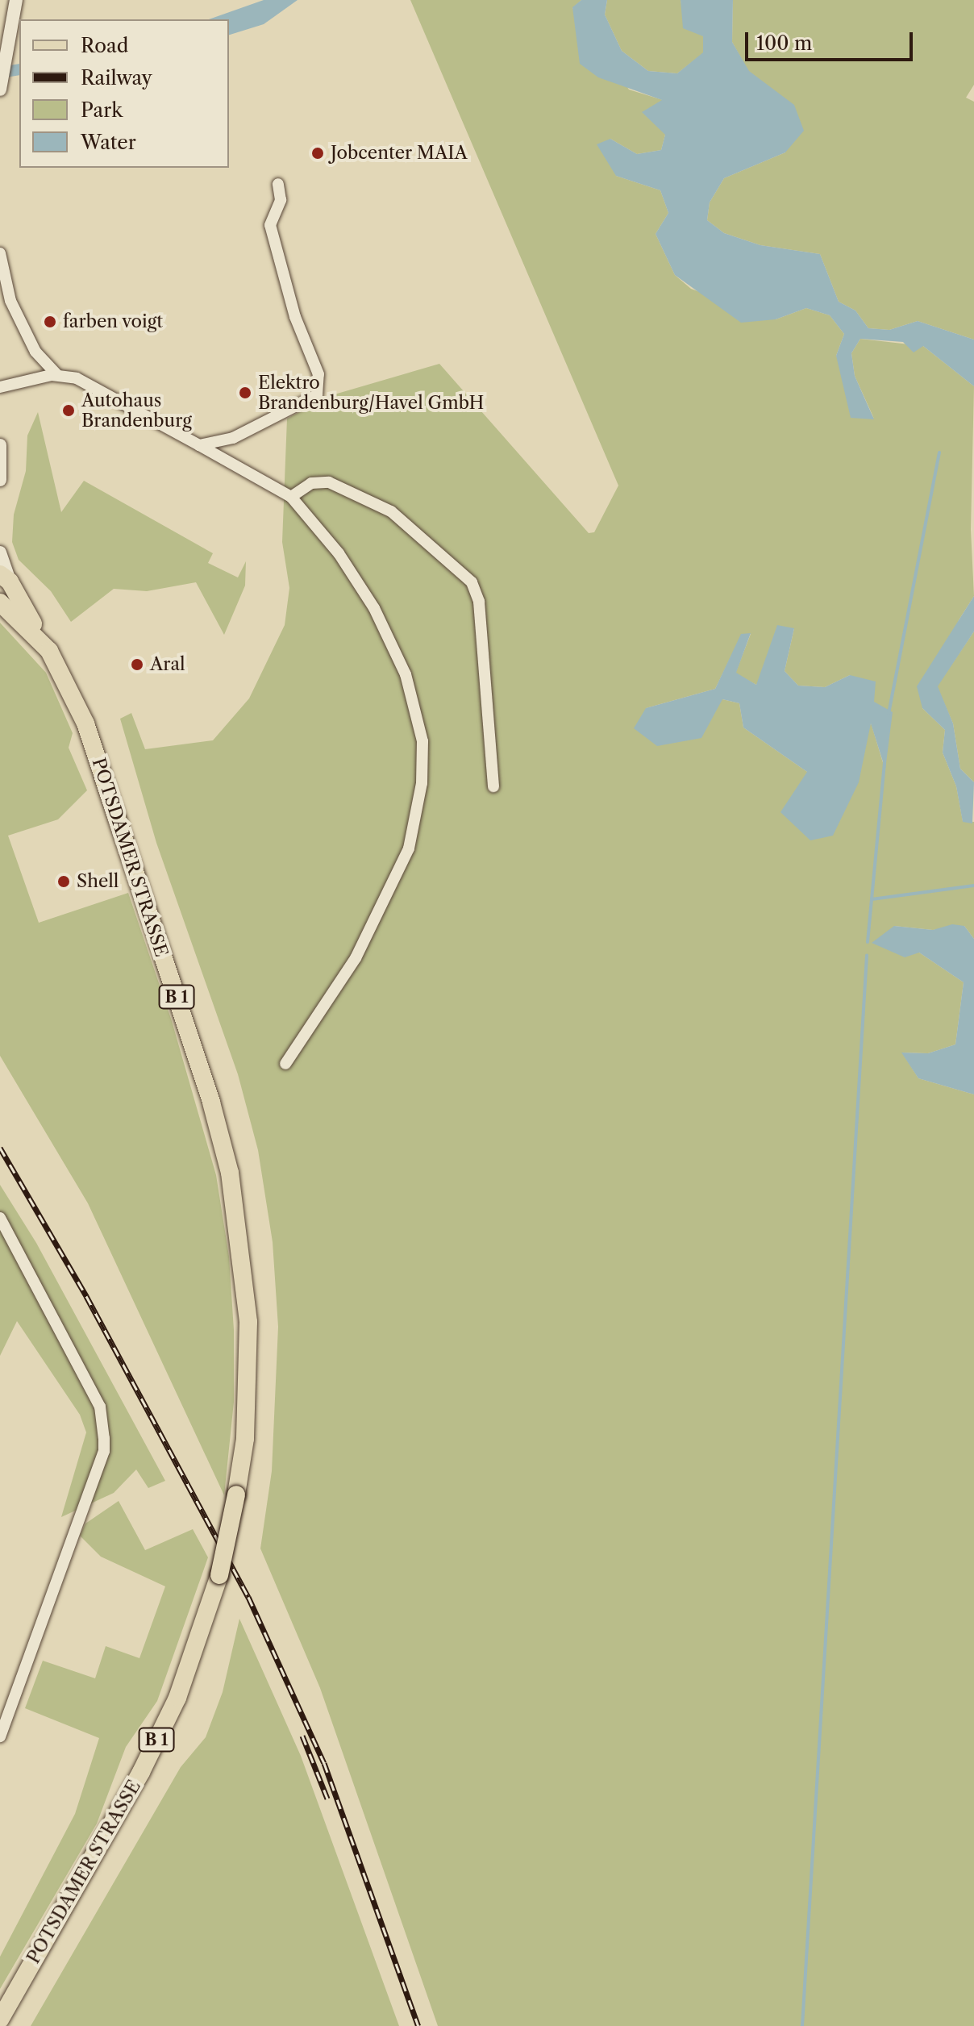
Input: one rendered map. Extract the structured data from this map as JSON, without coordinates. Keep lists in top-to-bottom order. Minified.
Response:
{"streets":{"main road":["POTSDAMER STRASSE","B 1"]},"places":["Jobcenter MAIA","farben voigt","Elektro Brandenburg/Havel GmbH","Autohaus Brandenburg","Aral","Shell"],"legend":["Road","Railway","Park","Water"],"scale_bar":"100 m"}
